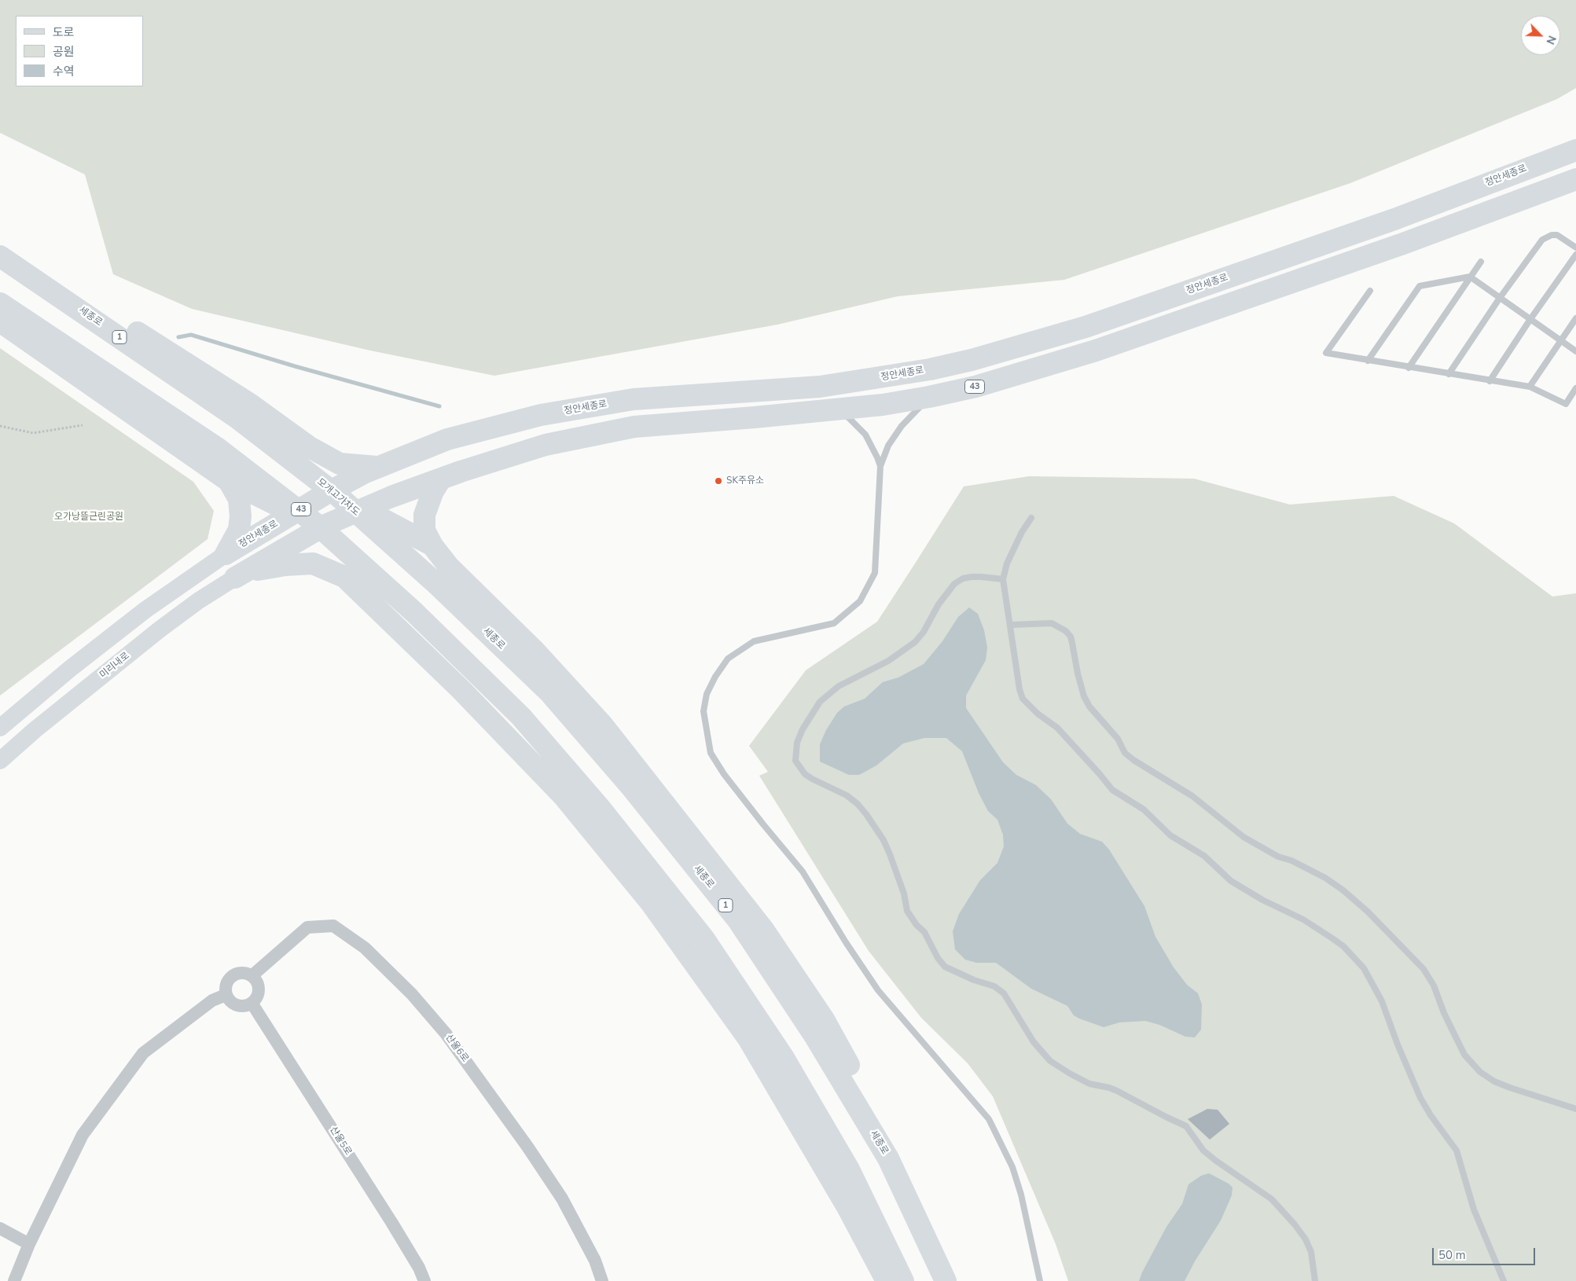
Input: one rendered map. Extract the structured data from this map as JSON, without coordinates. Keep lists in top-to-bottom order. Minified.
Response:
{"streets":{"highway":["정안세종로","세종로","1","43","모개고가차도"],"main road":["미리내로"],"street":["산울6로","산울5로"]},"crossings":[["정안세종로","미리내로"],["세종로","모개고가차도"],["산울6로","산울5로"]],"parks":["오가낭뜰근린공원"],"places":["SK주유소"],"legend":["도로","공원","수역"],"scale_bar":"50 m","north":"bottom right"}
